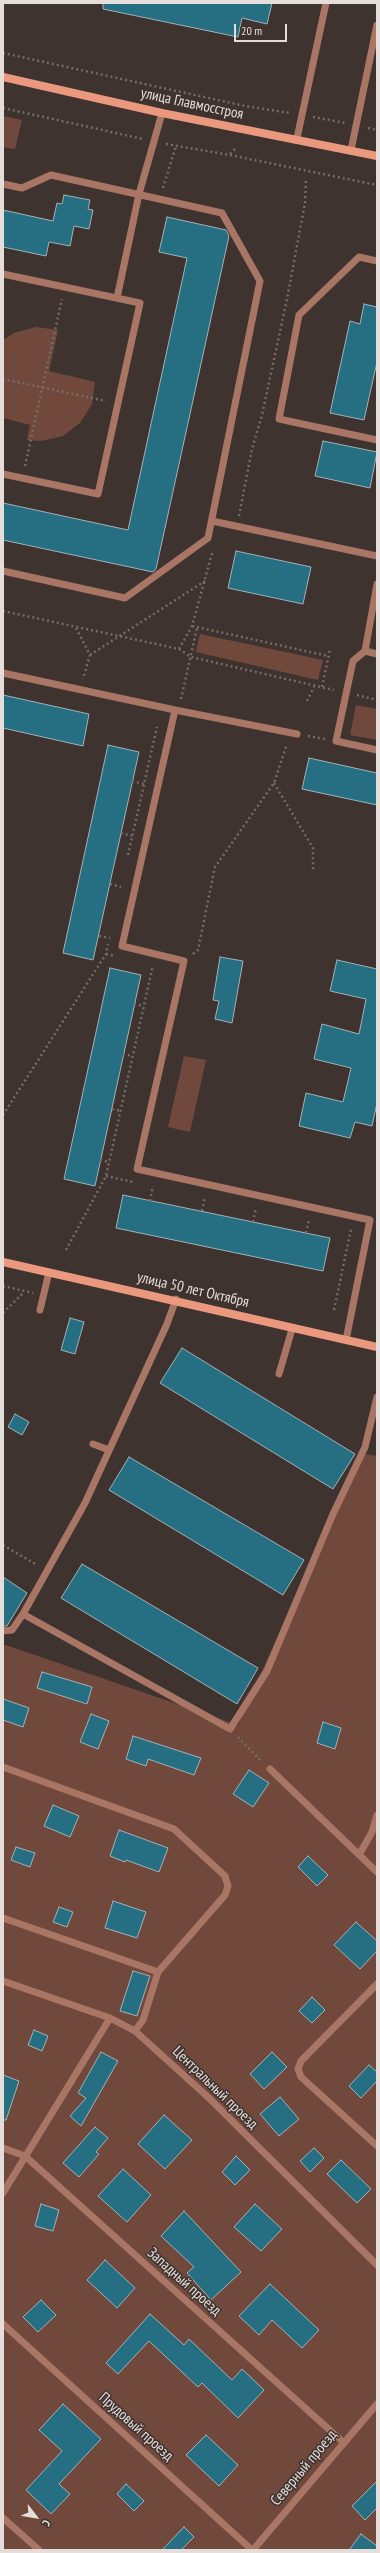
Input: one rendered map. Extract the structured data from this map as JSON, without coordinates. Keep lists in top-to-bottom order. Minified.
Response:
{"streets":{"street":["улица Главмосстроя","улица 50 лет Октября"],"lane":["Центральный проезд","Западный проезд","Прудовый проезд","Северный проезд"]},"crossings":[["Западный проезд","Северный проезд"],["Прудовый проезд","Северный проезд"]],"scale_bar":"20 m","north":"bottom right"}
